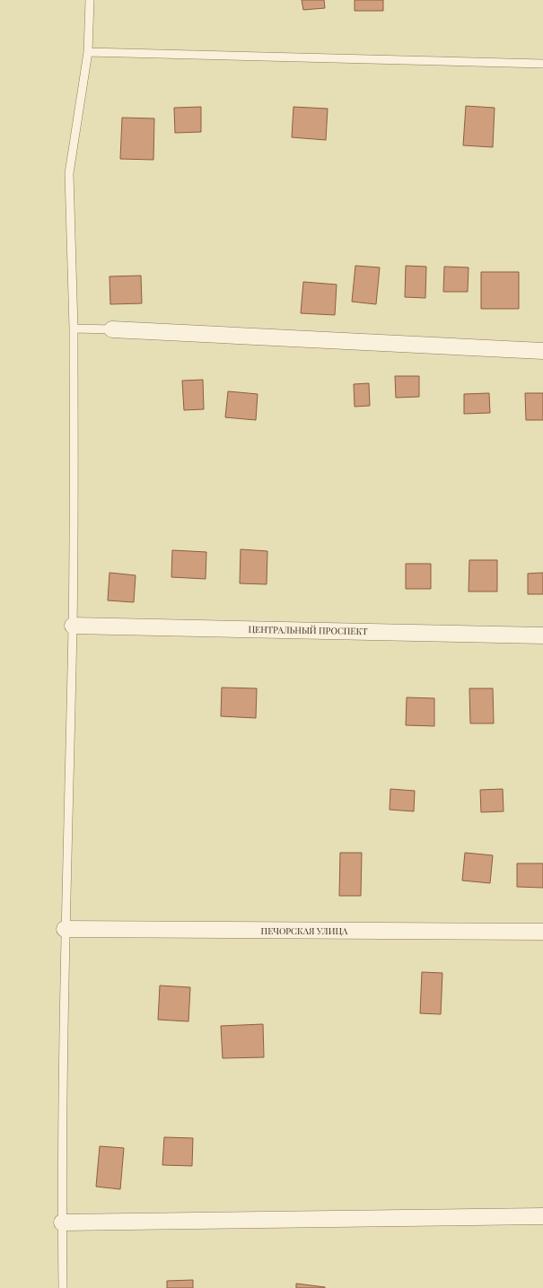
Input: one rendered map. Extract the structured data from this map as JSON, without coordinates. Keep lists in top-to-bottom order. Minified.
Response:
{"streets":{"street":["ЦЕНТРАЛЬНЫЙ ПРОСПЕКТ","ПЕЧОРСКАЯ УЛИЦА"]}}
